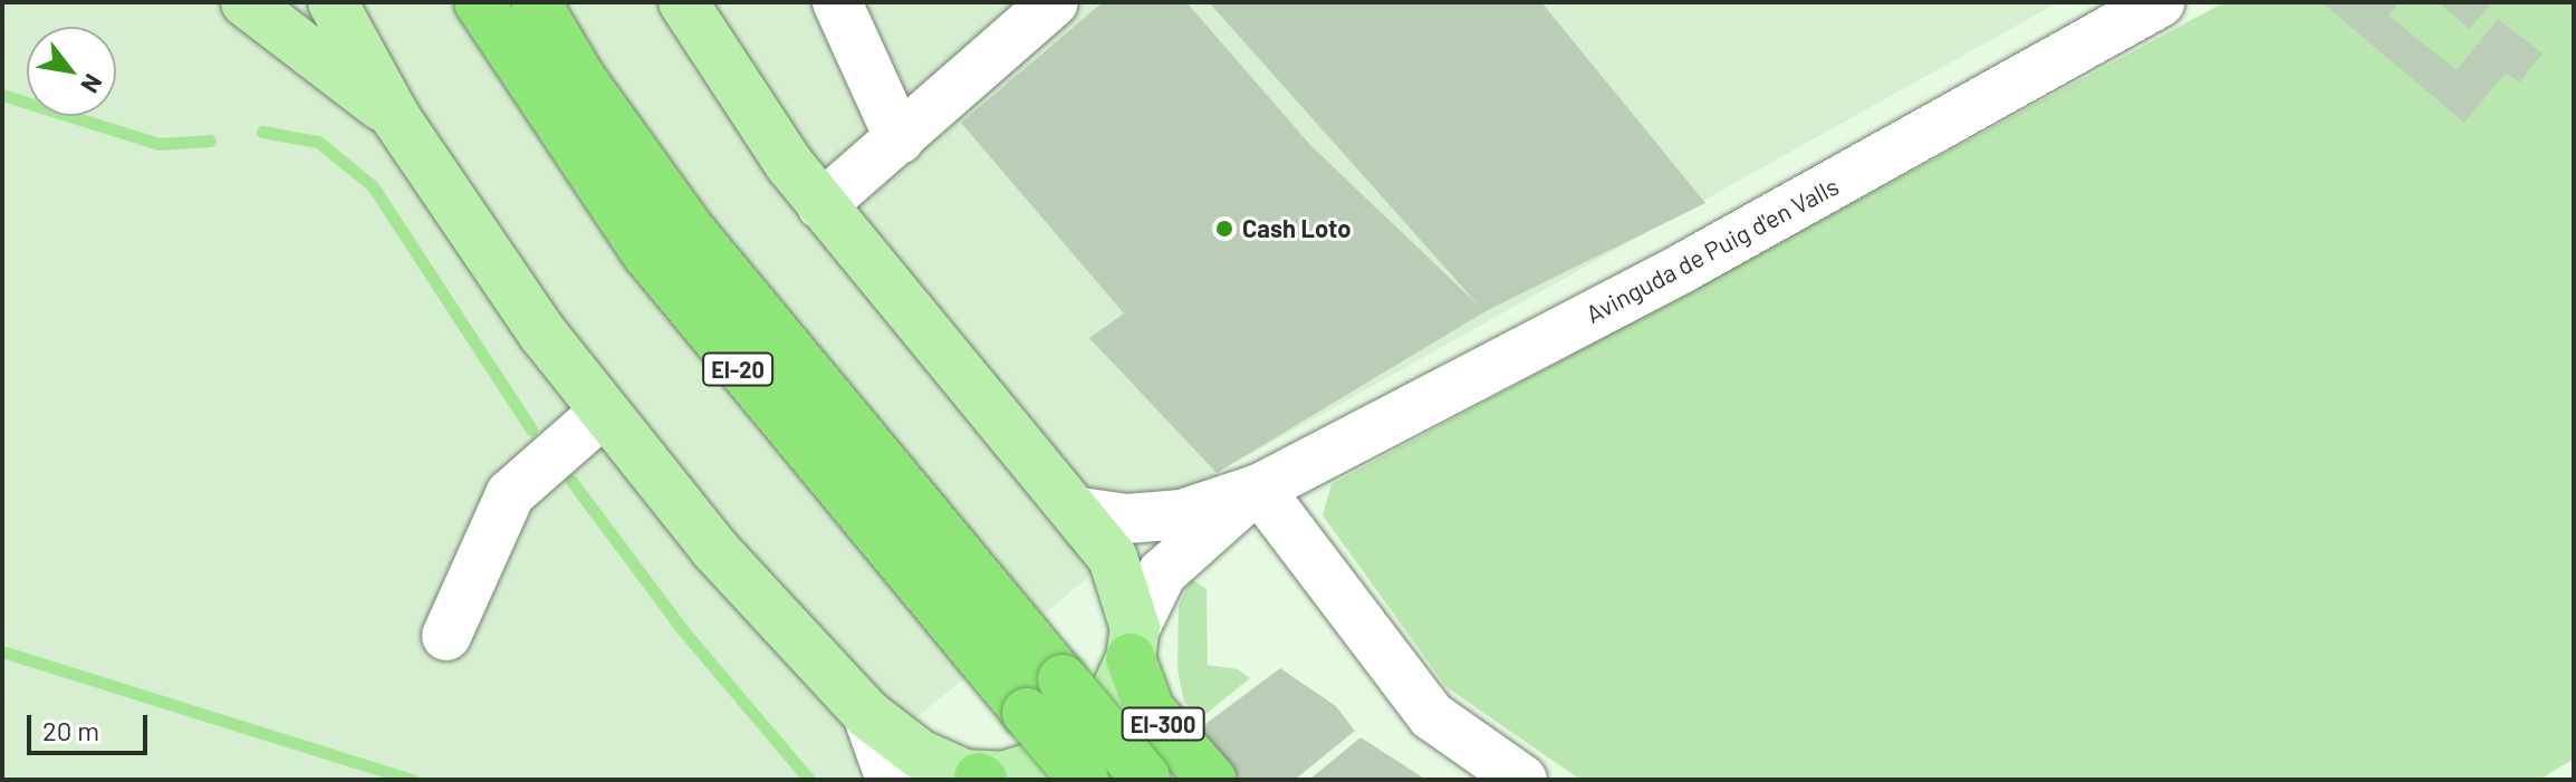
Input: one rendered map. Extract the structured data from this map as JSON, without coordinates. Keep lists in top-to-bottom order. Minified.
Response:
{"streets":{"highway":["EI-20","EI-300"],"street":["Avinguda de Puig d'en Valls"]},"crossings":[["Avinguda de Puig d'en Valls","EI-300"]],"places":["Cash Loto"],"scale_bar":"20 m","north":"bottom right"}
